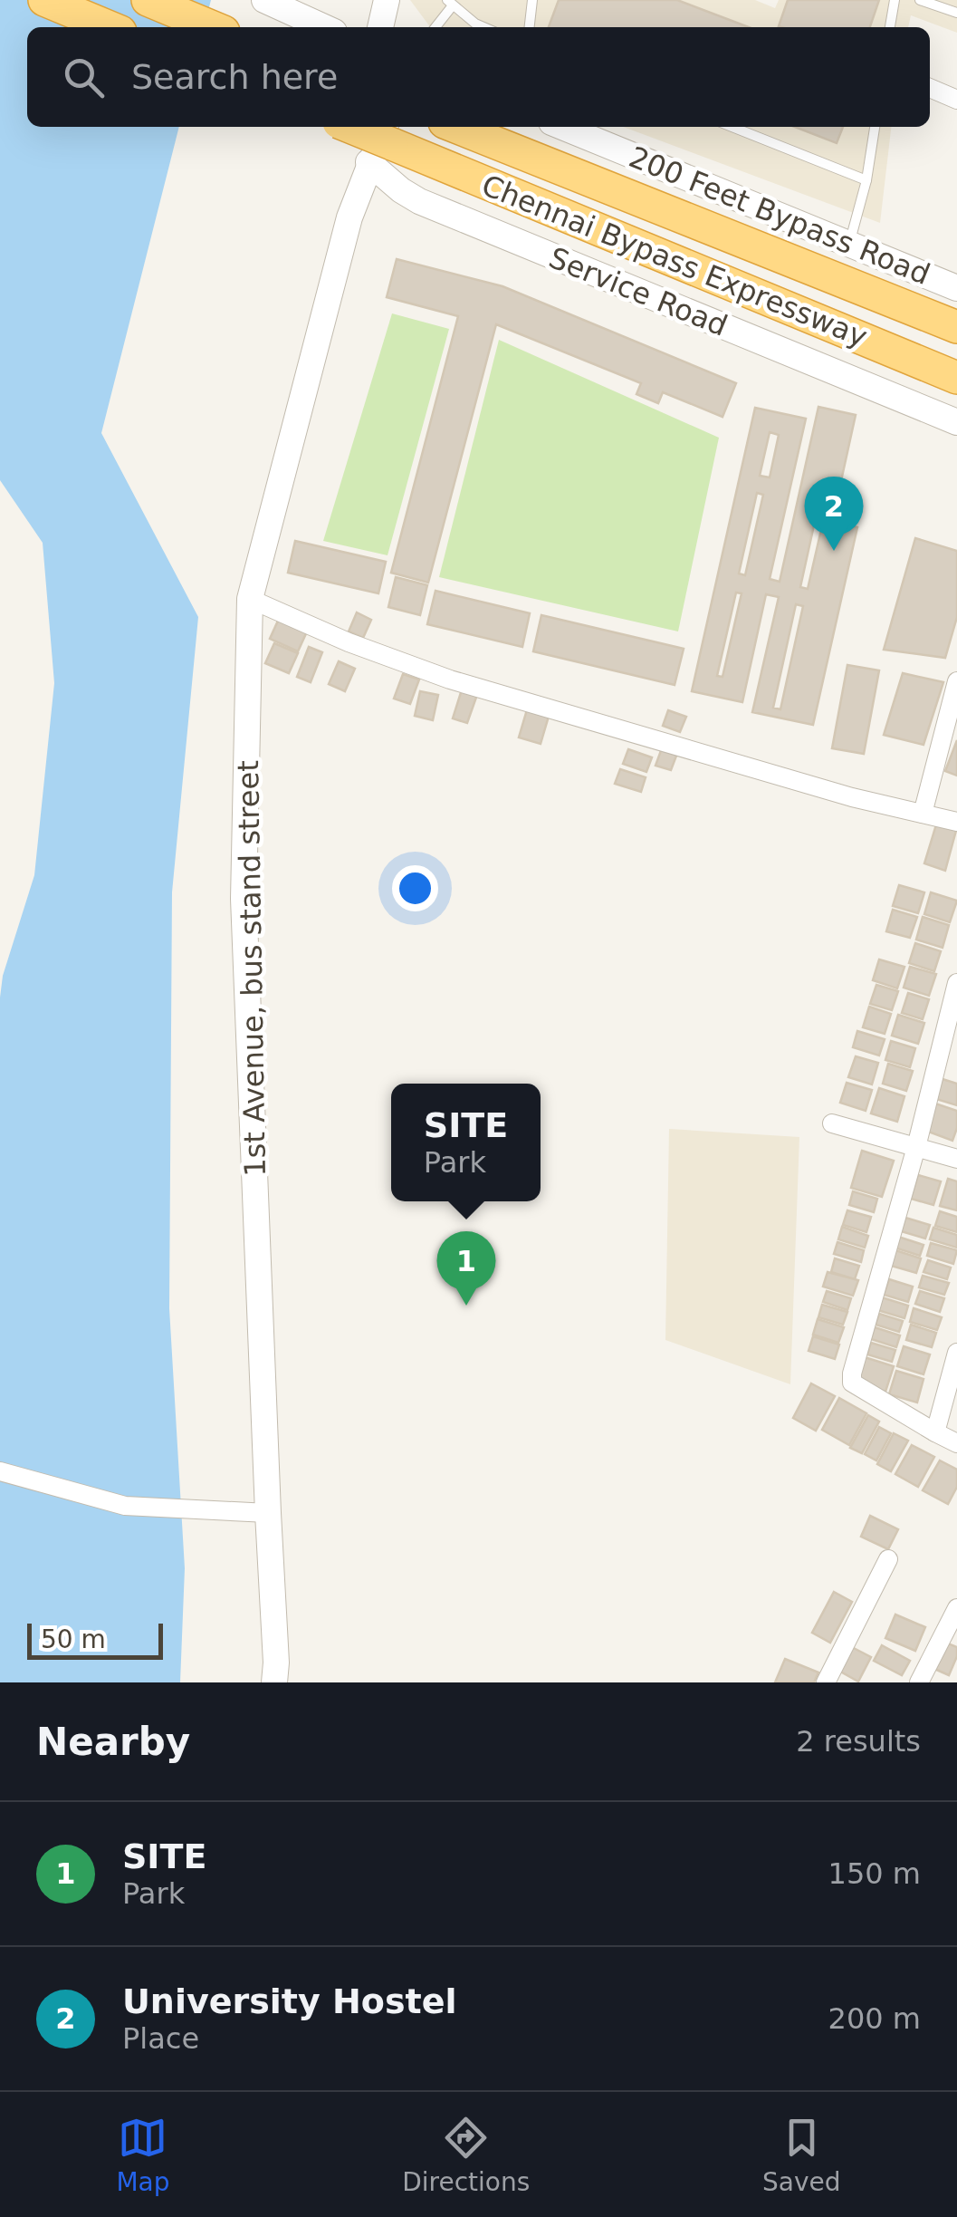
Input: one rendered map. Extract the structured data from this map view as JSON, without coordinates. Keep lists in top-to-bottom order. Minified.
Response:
{"streets":{"highway":["Chennai Bypass Expressway"],"street":["200 Feet Bypass Road","Service Road","1st Avenue, bus stand street"]},"crossings":[["Chennai Bypass Expressway","Service Road"],["Chennai Bypass Expressway","1st Avenue, bus stand street"],["Service Road","1st Avenue, bus stand street"]],"scale_bar":"50 m","page":{"search":"Search here","pins":["2","1"],"popup":["SITE","Park"],"scale":"50 m","heading":["Nearby","2 results"],"list":[{"mark":"1","name":"SITE","note":"Park","value":"150 m"},{"mark":"2","name":"University Hostel","note":"Place","value":"200 m"}],"nav":["Map","Directions","Saved"]}}
